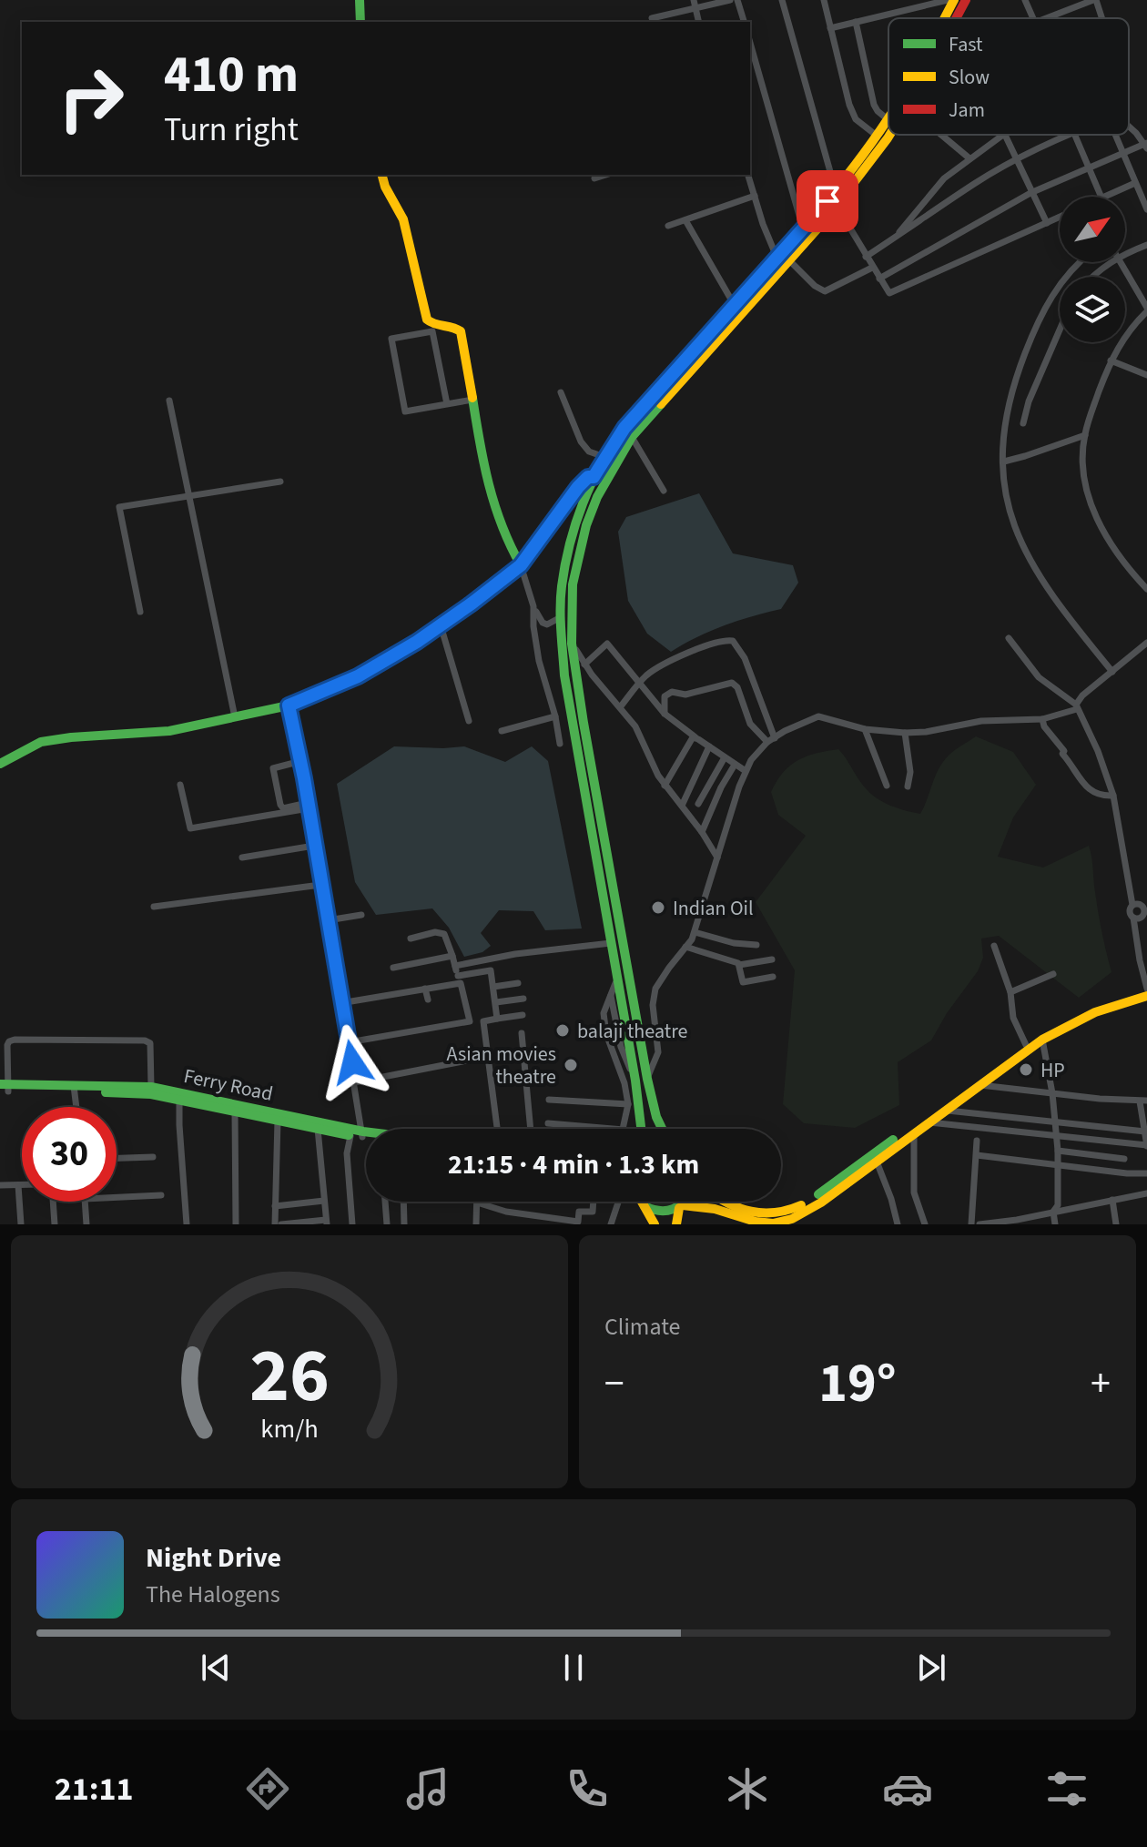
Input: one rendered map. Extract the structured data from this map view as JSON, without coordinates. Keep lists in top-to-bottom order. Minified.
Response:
{"streets":{"main road":["Ferry Road"]},"places":["Indian Oil","balaji theatre","Asian movies theatre","HP"],"legend":["Fast","Slow","Jam"],"north":"top right","page":{"turn":["410 m","Turn right"],"limit":"30","trip":"21:15 · 4 min · 1.3 km","tile":"Climate","heat":["−","19°","+"],"song":["Night Drive","The Halogens"],"tabs":"21:11","gauge":["26","km/h"]}}
